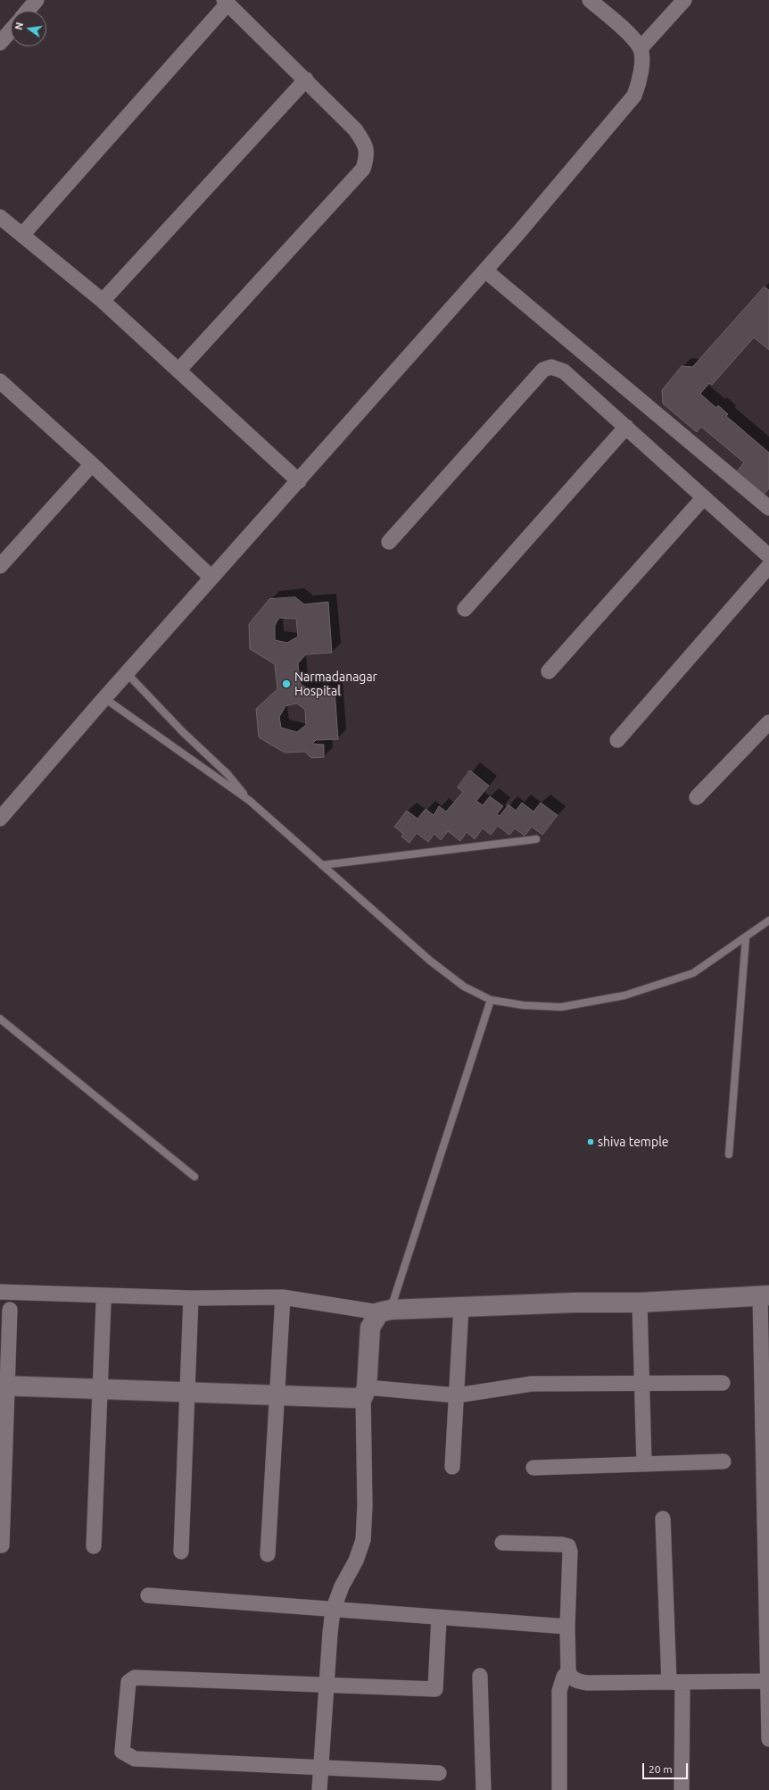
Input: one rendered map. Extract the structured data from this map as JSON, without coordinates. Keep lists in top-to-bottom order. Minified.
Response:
{"places":["Narmadanagar Hospital","shiva temple"],"scale_bar":"20 m","north":"left"}
